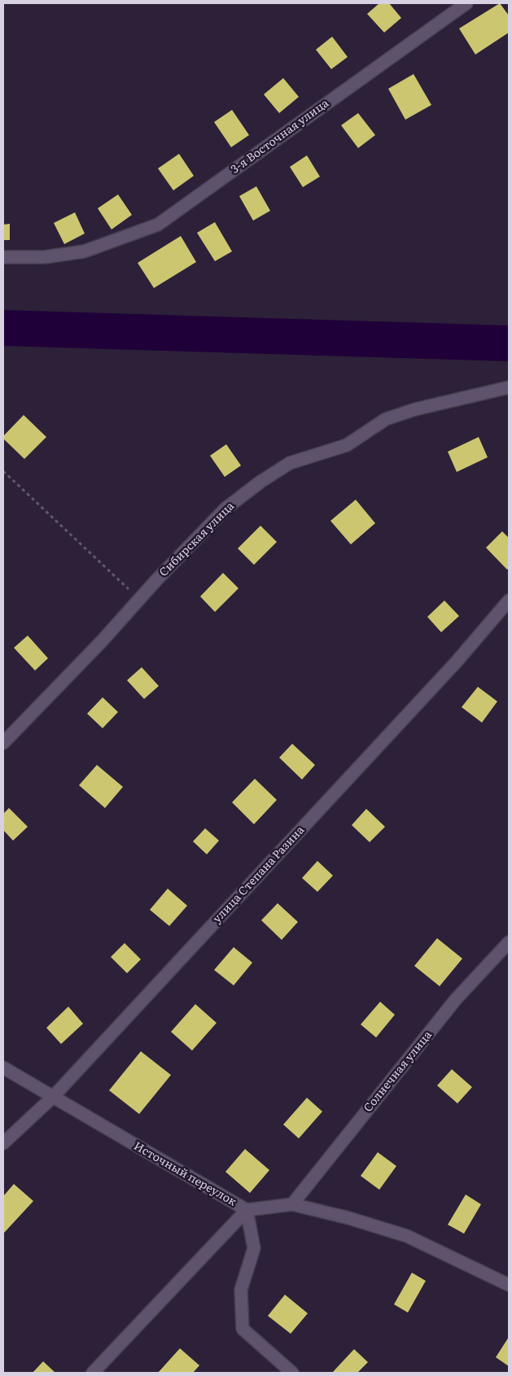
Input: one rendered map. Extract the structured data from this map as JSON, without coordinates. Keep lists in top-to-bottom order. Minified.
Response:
{"streets":{"street":["3-я Восточная улица","Сибирская улица","улица Степана Разина","Солнечная улица","Источный переулок"]},"crossings":[["улица Степана Разина","Источный переулок"]]}
